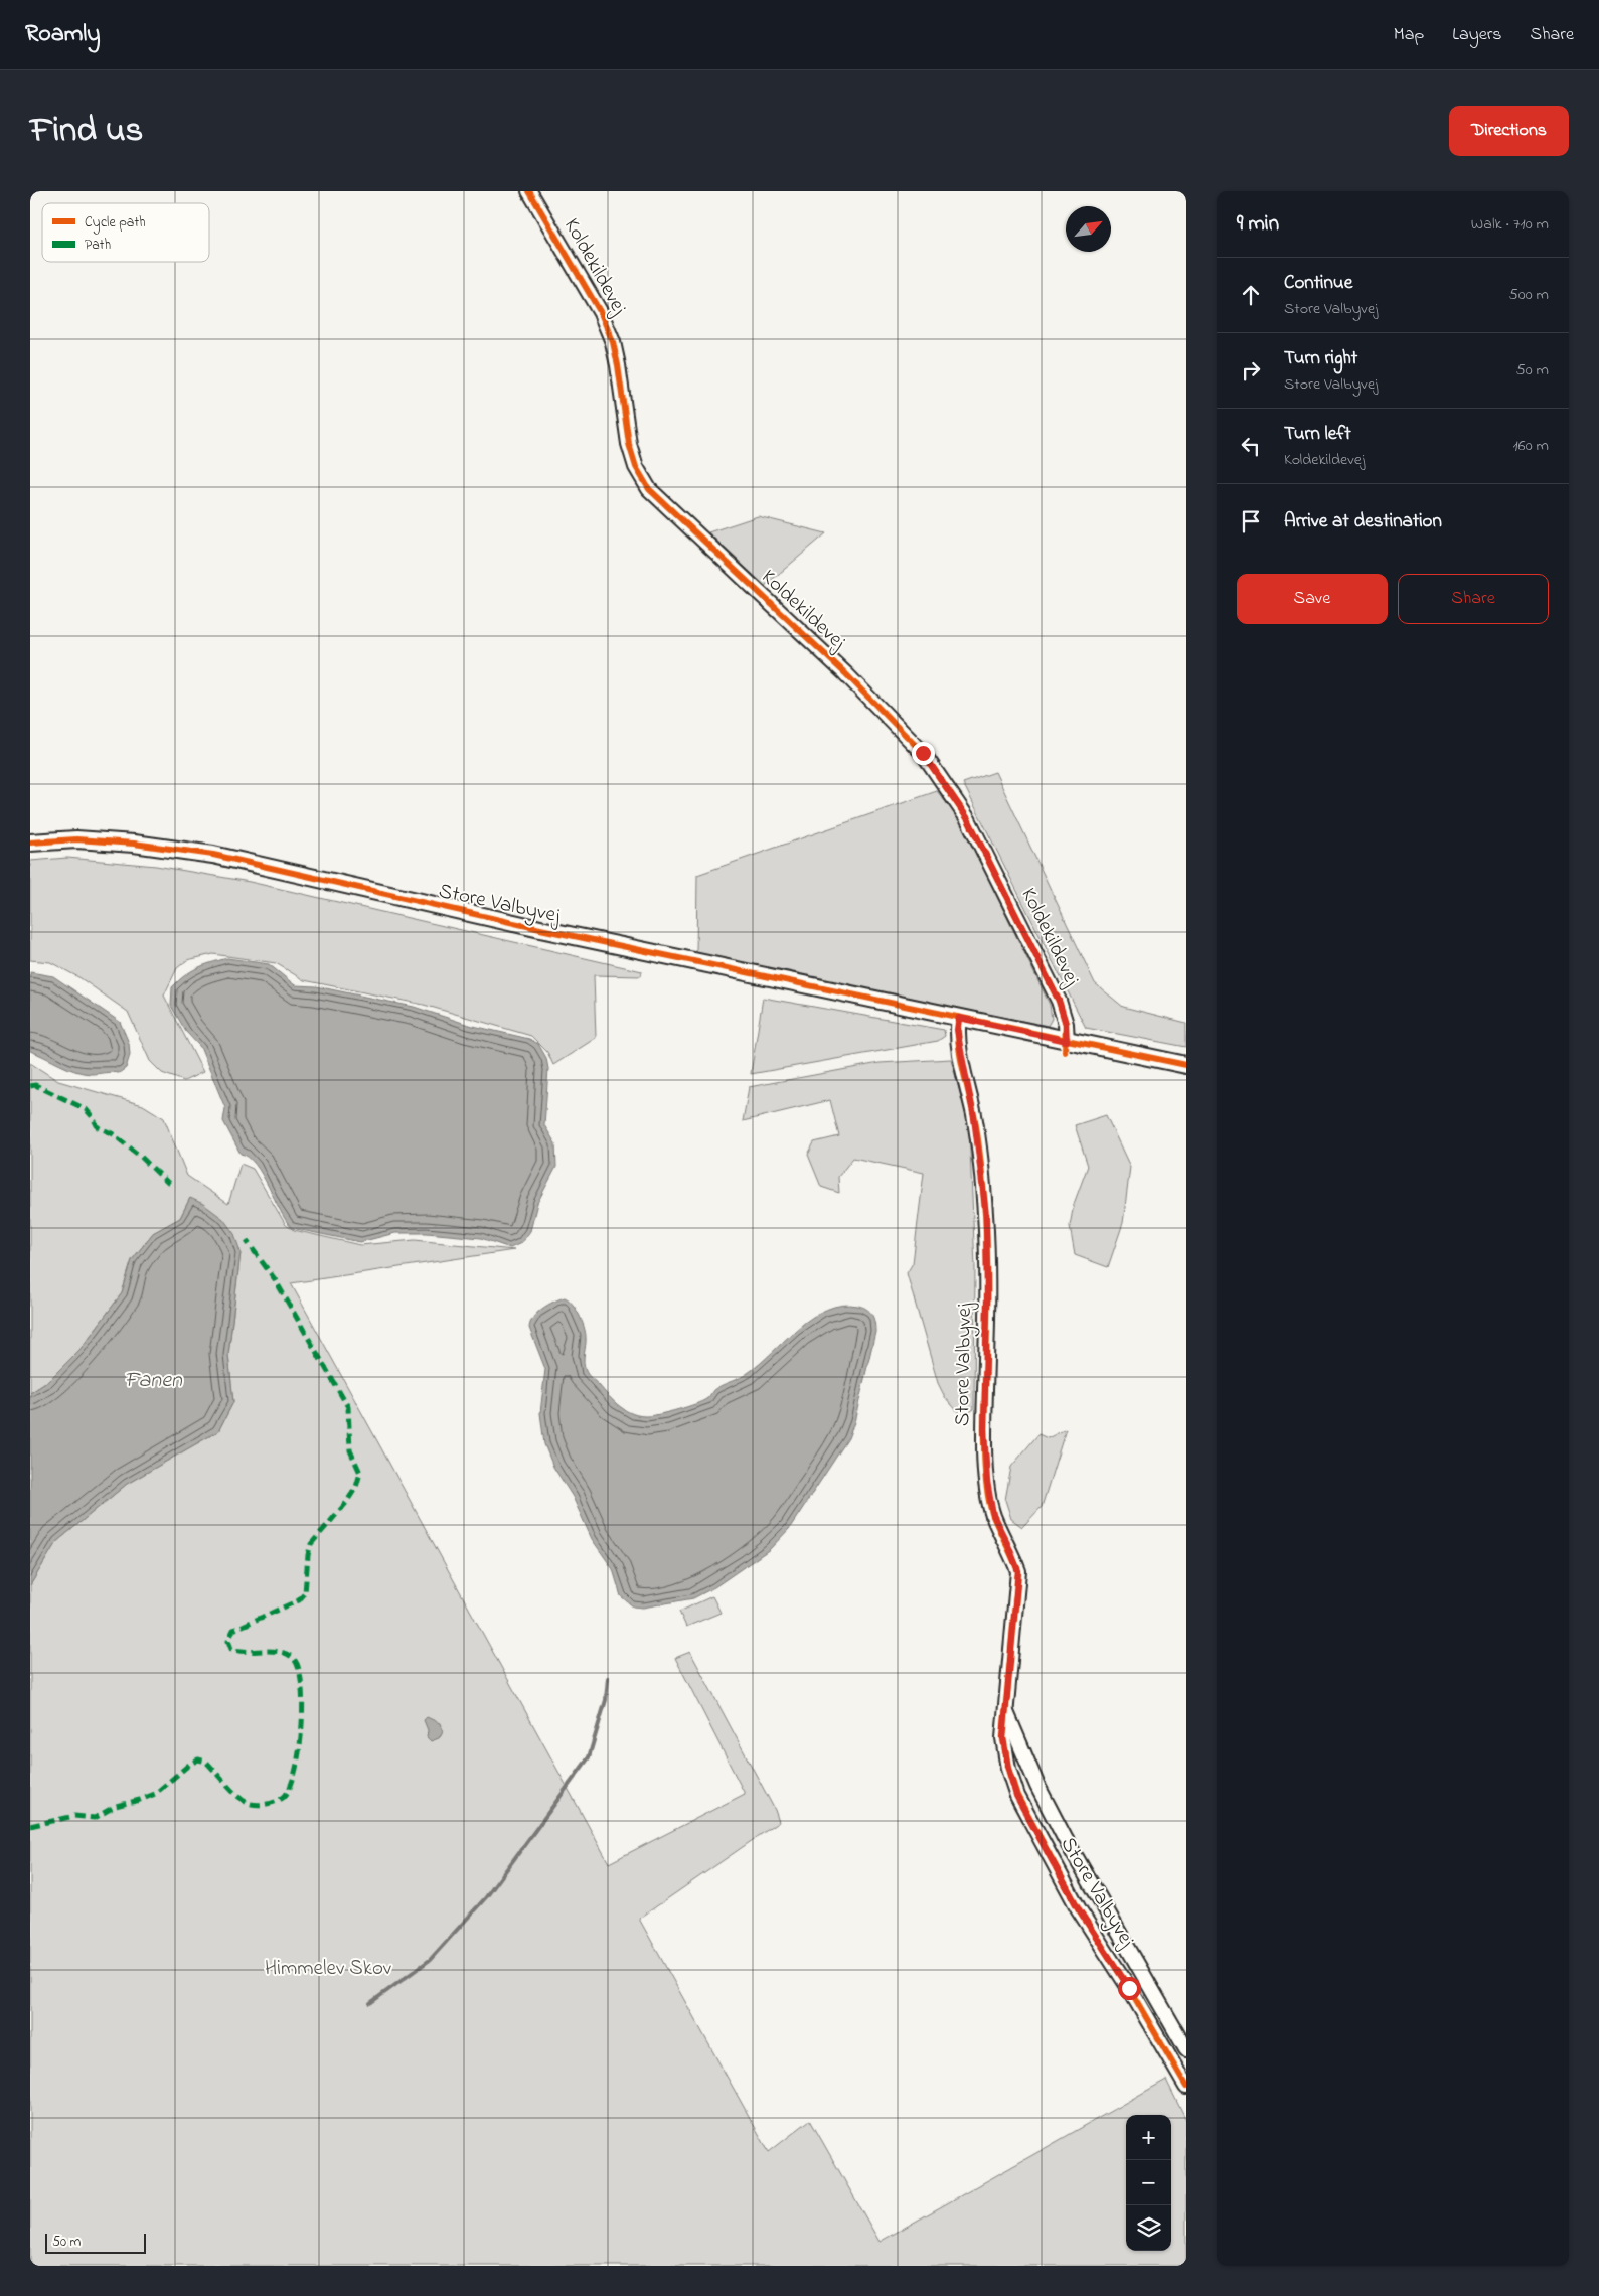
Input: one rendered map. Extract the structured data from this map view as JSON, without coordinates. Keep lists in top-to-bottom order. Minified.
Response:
{"streets":{"street":["Koldekildevej","Store Valbyvej"]},"crossings":[["Koldekildevej","Store Valbyvej"]],"water":["Fanen"],"parks":["Himmelev Skov"],"legend":["Cycle path","Path"],"scale_bar":"50 m","north":"top right","page":{"header":"Roamly","nav":["Map","Layers","Share"],"title":"Find us","buttons":["Directions",["Save","Share"]],"heading":["9 min","Walk · 710 m"],"list":[["Continue","Store Valbyvej","500 m"],["Turn right","Store Valbyvej","50 m"],["Turn left","Koldekildevej","160 m"],"Arrive at destination"],"map_buttons":["+","−"],"scale":"50 m"}}
